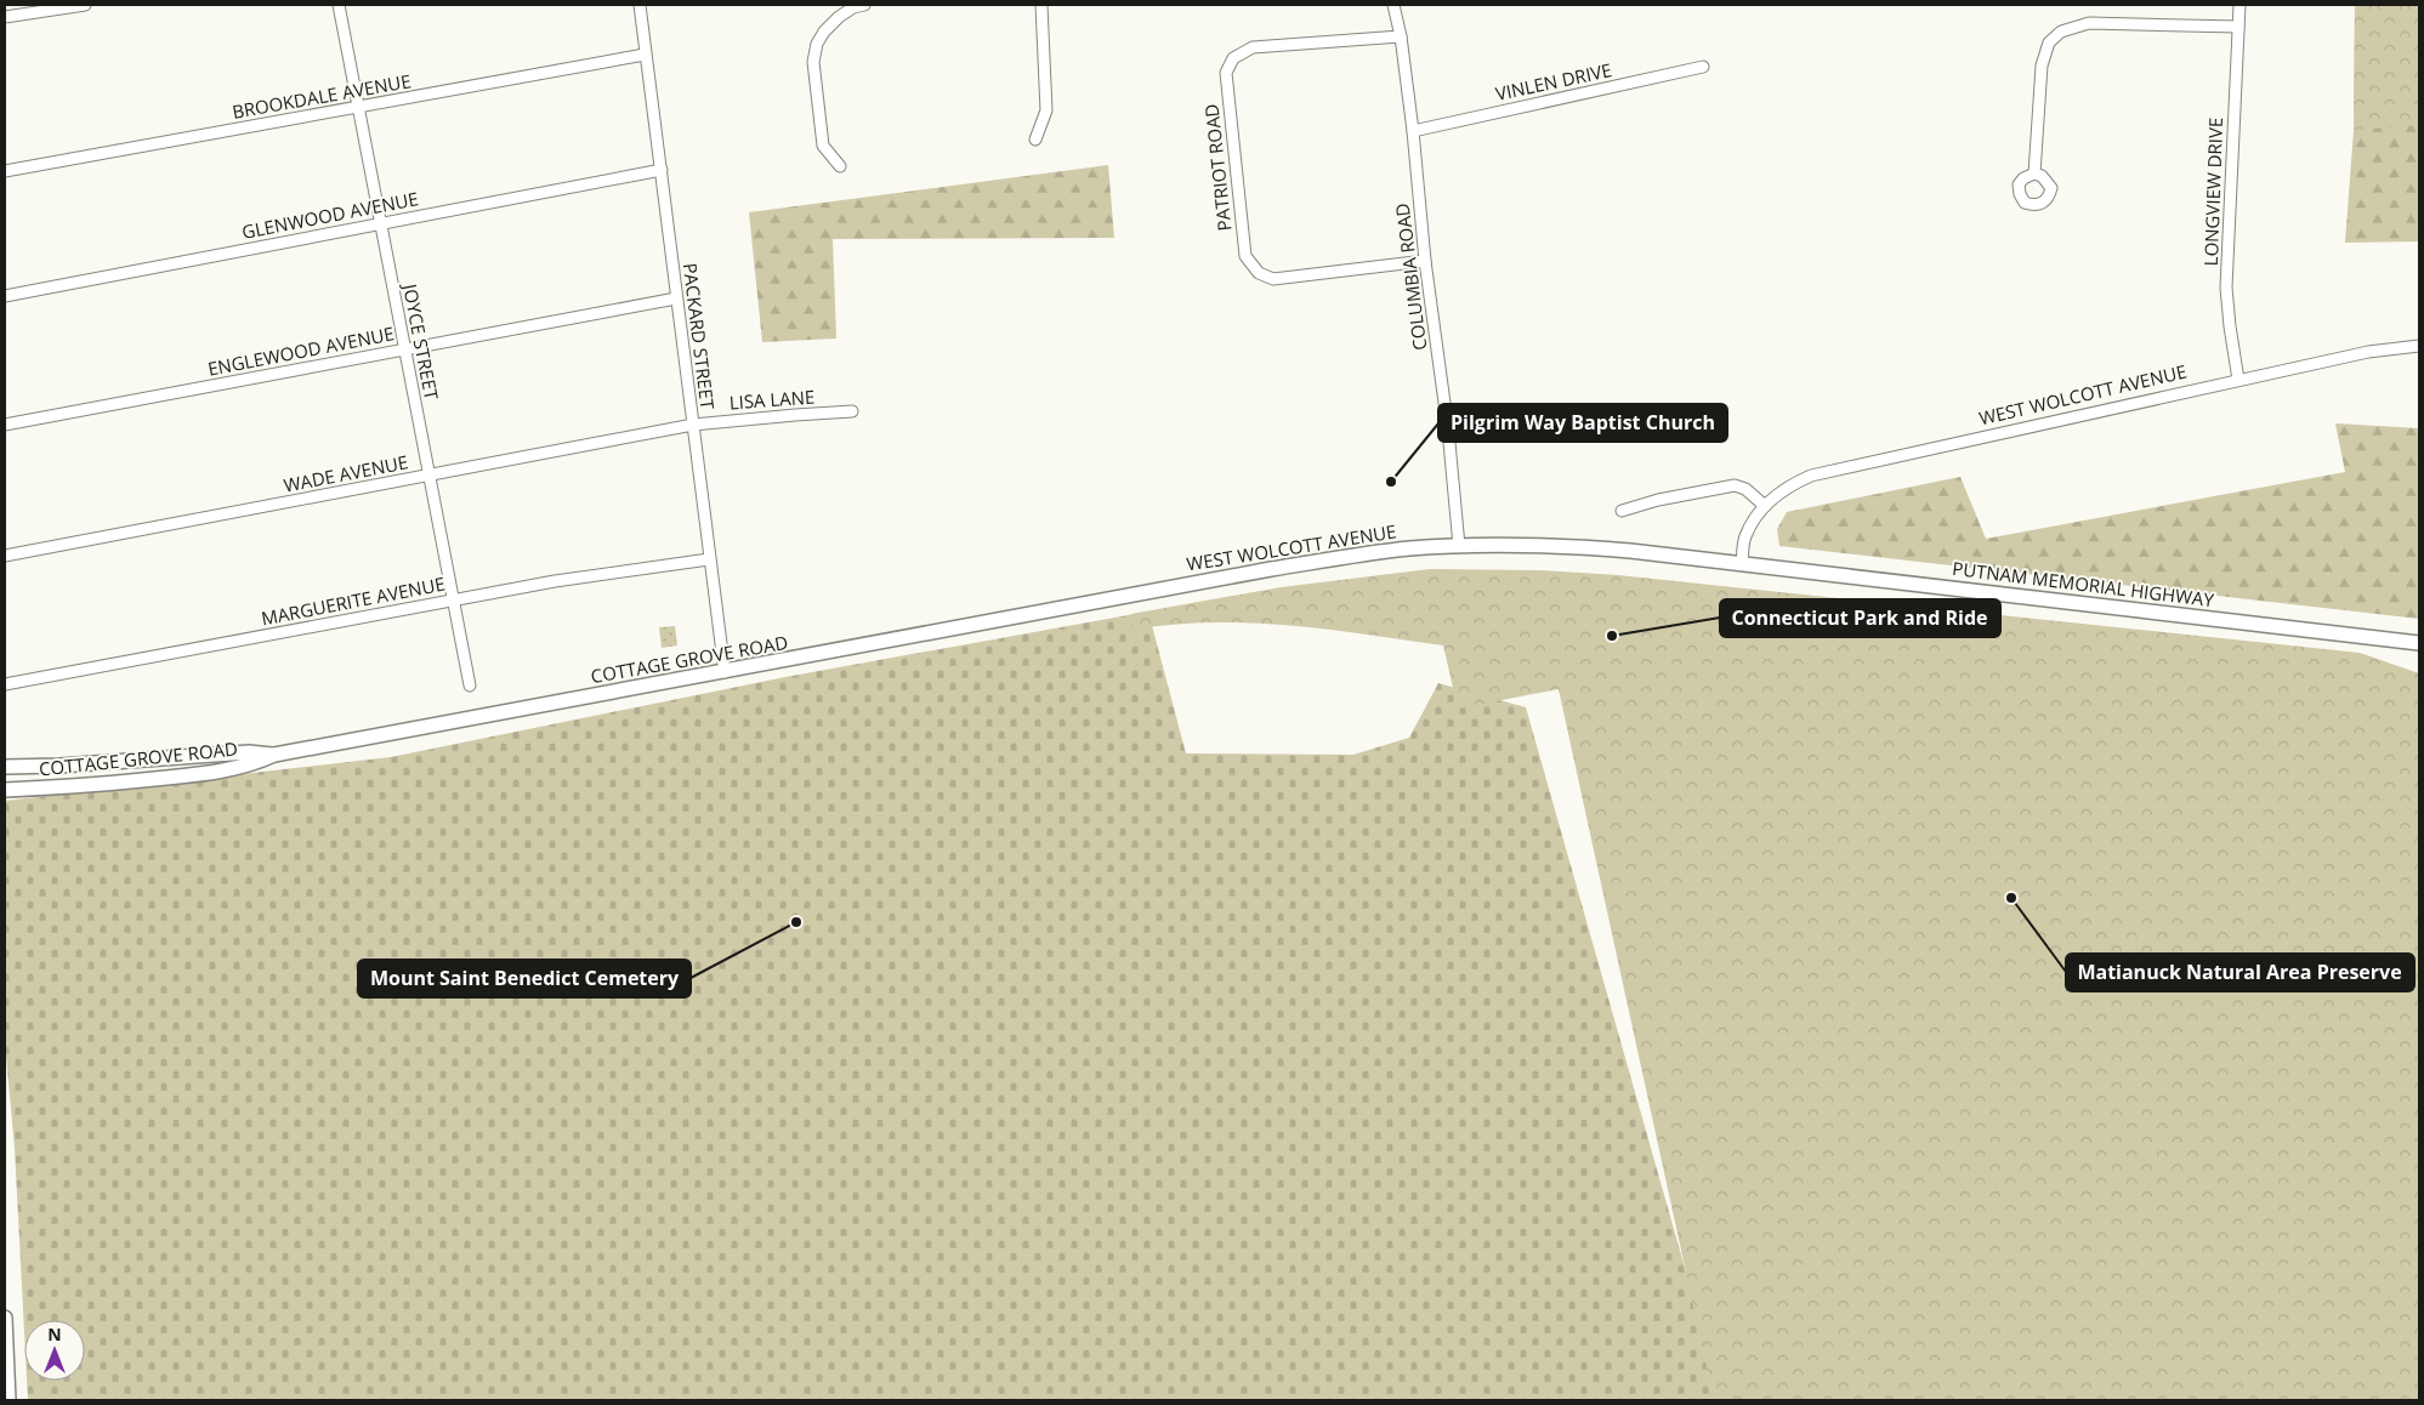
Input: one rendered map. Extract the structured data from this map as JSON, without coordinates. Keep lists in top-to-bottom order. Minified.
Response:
{"streets":{"main road":["WEST WOLCOTT AVENUE","PUTNAM MEMORIAL HIGHWAY","COTTAGE GROVE ROAD"],"street":["VINLEN DRIVE","BROOKDALE AVENUE","PATRIOT ROAD","LONGVIEW DRIVE","GLENWOOD AVENUE","COLUMBIA ROAD","PACKARD STREET","JOYCE STREET","ENGLEWOOD AVENUE","LISA LANE","WADE AVENUE","MARGUERITE AVENUE"]},"crossings":[["VINLEN DRIVE","COLUMBIA ROAD"],["BROOKDALE AVENUE","PACKARD STREET"],["BROOKDALE AVENUE","JOYCE STREET"],["PATRIOT ROAD","COLUMBIA ROAD"],["LONGVIEW DRIVE","WEST WOLCOTT AVENUE"],["GLENWOOD AVENUE","PACKARD STREET"],["GLENWOOD AVENUE","JOYCE STREET"],["COLUMBIA ROAD","WEST WOLCOTT AVENUE"],["PACKARD STREET","ENGLEWOOD AVENUE"],["PACKARD STREET","LISA LANE"],["PACKARD STREET","WADE AVENUE"],["PACKARD STREET","MARGUERITE AVENUE"],["PACKARD STREET","COTTAGE GROVE ROAD"],["JOYCE STREET","ENGLEWOOD AVENUE"],["JOYCE STREET","WADE AVENUE"],["JOYCE STREET","MARGUERITE AVENUE"],["WEST WOLCOTT AVENUE","PUTNAM MEMORIAL HIGHWAY"],["WEST WOLCOTT AVENUE","COTTAGE GROVE ROAD"],["LISA LANE","WADE AVENUE"]],"places":["Pilgrim Way Baptist Church","Connecticut Park and Ride","Matianuck Natural Area Preserve","Mount Saint Benedict Cemetery"],"north":"top"}
